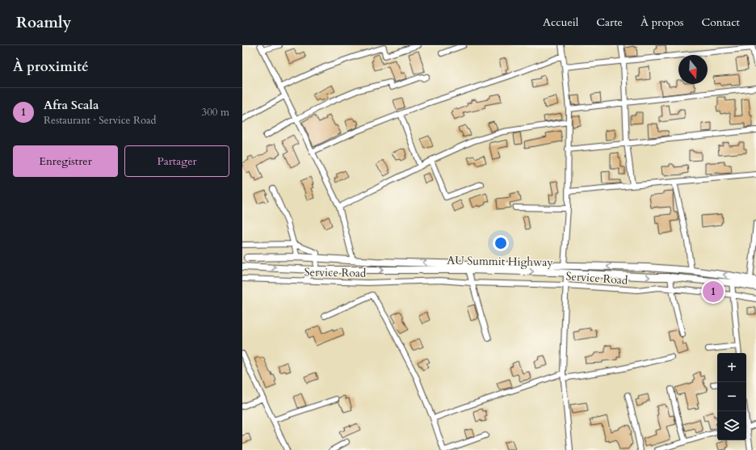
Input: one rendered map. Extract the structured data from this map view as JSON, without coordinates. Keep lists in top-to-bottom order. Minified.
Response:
{"streets":{"main road":["AU Summit Highway"],"street":["Service Road"]},"north":"bottom","page":{"header":"Roamly","nav":["Accueil","Carte","À propos","Contact"],"heading":"À proximité","list":[{"mark":"1","name":"Afra Scala","note":"Restaurant · Service Road","value":"300 m"}],"buttons":["Enregistrer","Partager"],"pins":"1","map_buttons":["+","−"]}}
